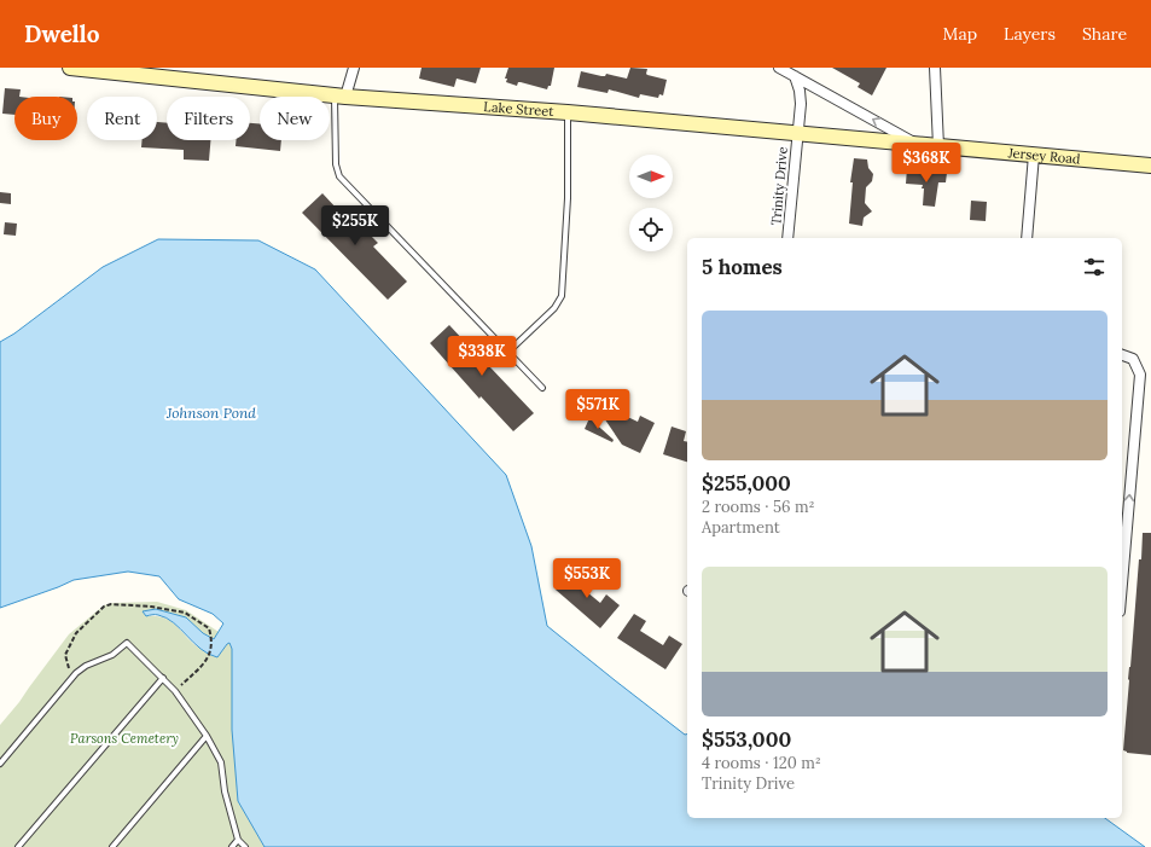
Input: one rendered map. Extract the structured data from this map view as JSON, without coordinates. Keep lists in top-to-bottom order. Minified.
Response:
{"streets":{"street":["Lake Street","Jersey Road","Trinity Drive"]},"crossings":[["Lake Street","Jersey Road"],["Lake Street","Trinity Drive"]],"water":["Johnson Pond"],"parks":["Parsons Cemetery"],"north":"right","page":{"header":"Dwello","nav":["Map","Layers","Share"],"chip":["Buy","Rent","Filters","New"],"price":["$368K","$255K","$338K","$571K","$553K"],"heading":"5 homes","list":[{"name":"$255,000","note":"2 rooms · 56 m² · Apartment"},{"name":"$553,000","note":"4 rooms · 120 m² · Trinity Drive"}]}}
